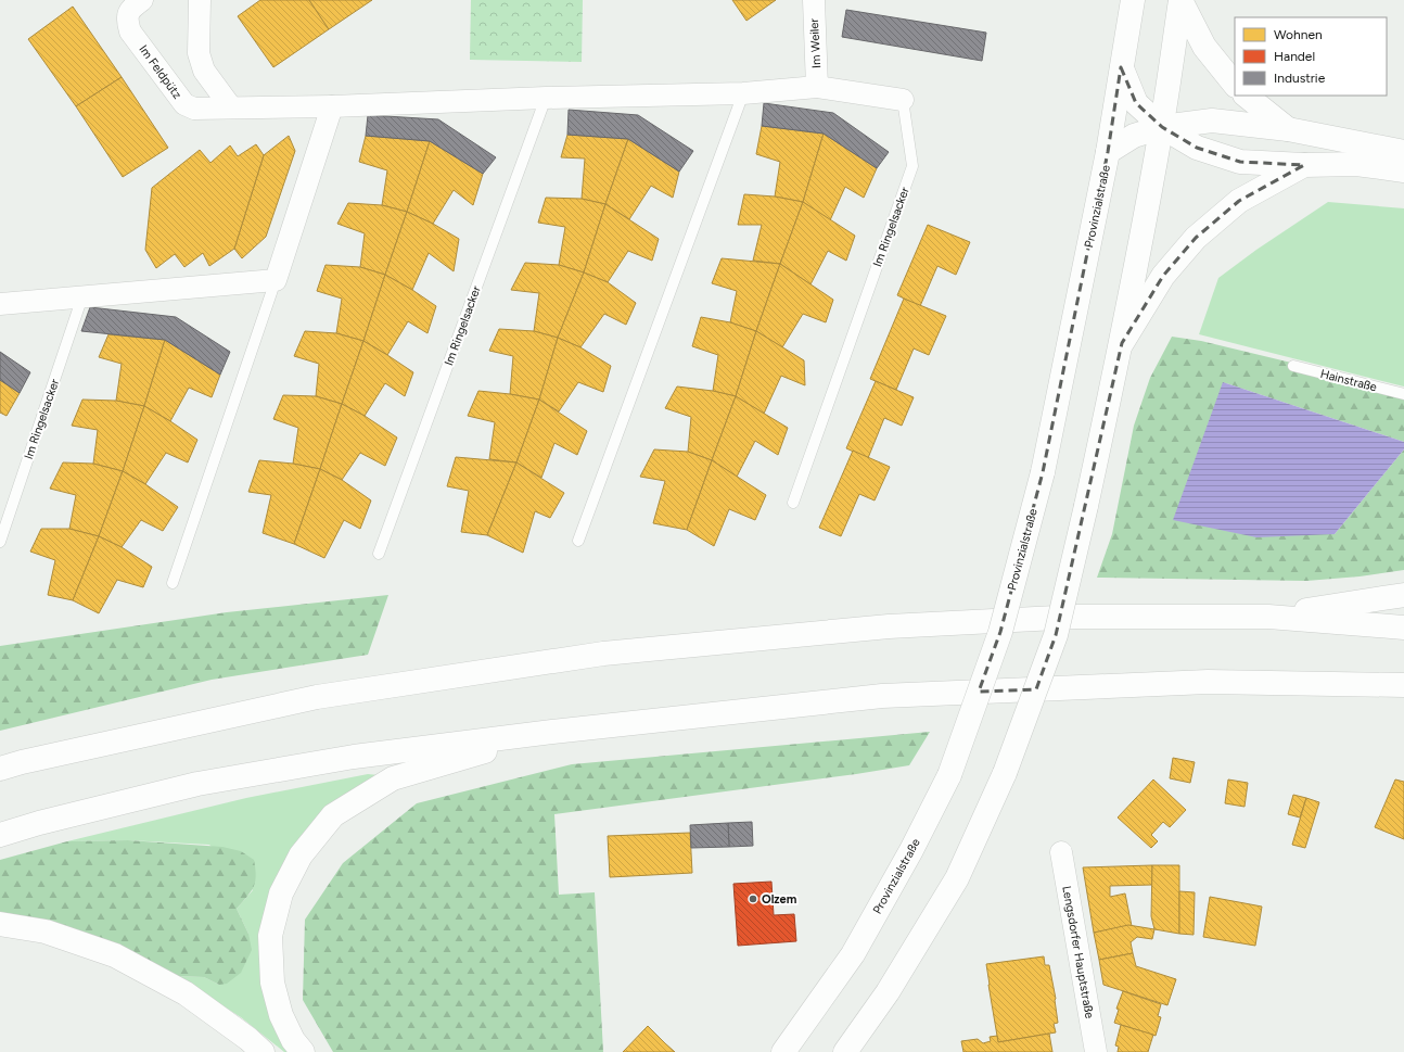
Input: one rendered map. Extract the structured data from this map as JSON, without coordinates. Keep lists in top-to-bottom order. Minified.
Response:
{"streets":{"main road":["Provinzialstraße"],"street":["Im Weiler","Im Feldpütz","Im Ringelsacker","Lengsdorfer Hauptstraße"],"lane":["Hainstraße"]},"crossings":[["Im Weiler","Im Ringelsacker"],["Im Feldpütz","Im Ringelsacker"]],"places":["Olzem"],"legend":["Wohnen","Handel","Industrie"]}
